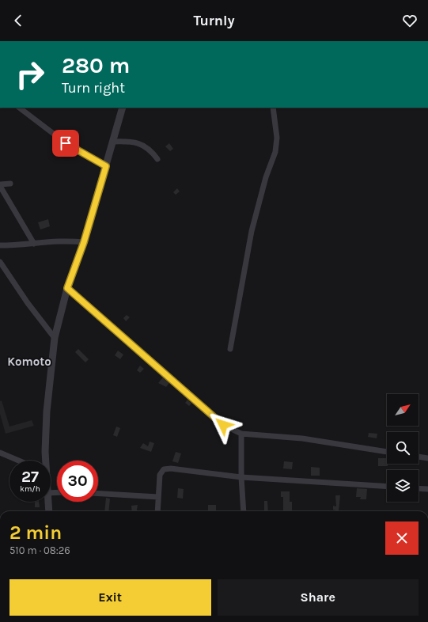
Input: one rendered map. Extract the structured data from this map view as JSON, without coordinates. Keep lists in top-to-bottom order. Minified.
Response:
{"districts":["Komoto"],"north":"top right","page":{"header":"Turnly","turn":["280 m","Turn right"],"speed":"27 km/h","limit":"30","heading":["2 min","510 m · 08:26"],"buttons":["Exit","Share"]}}
